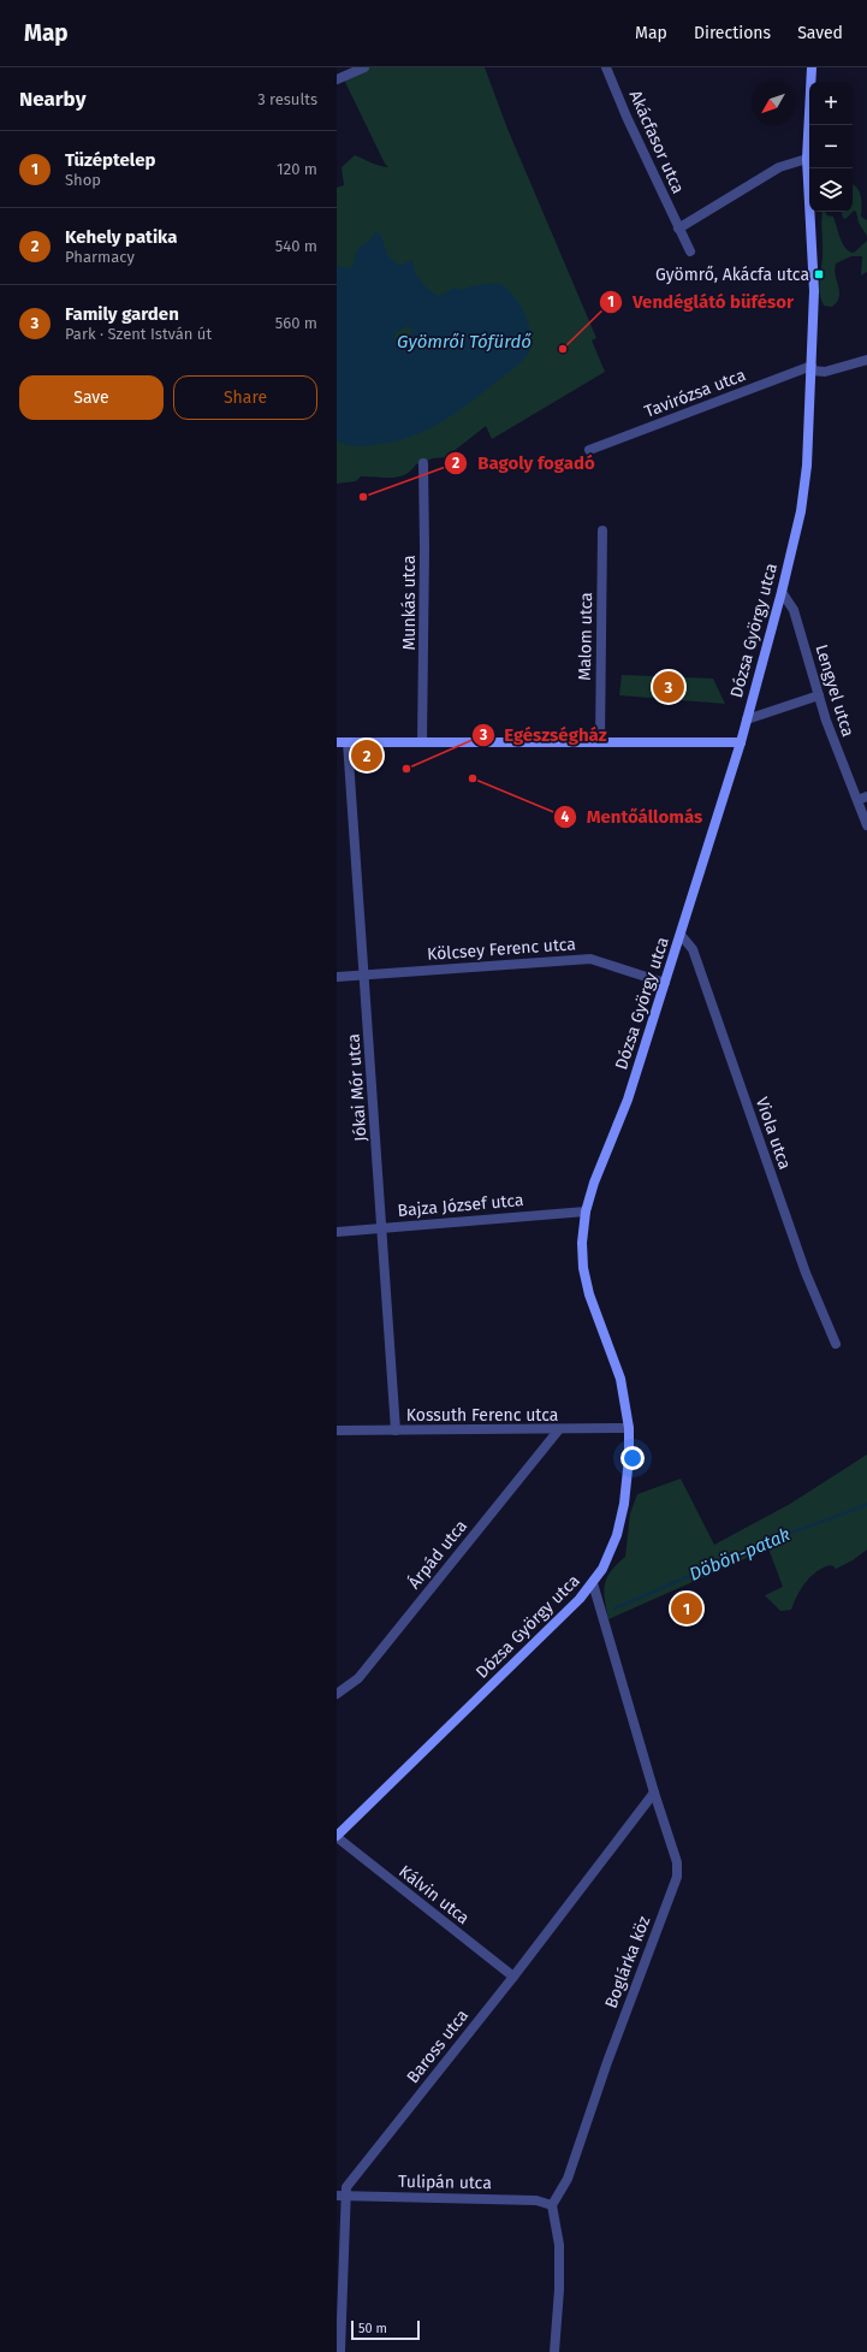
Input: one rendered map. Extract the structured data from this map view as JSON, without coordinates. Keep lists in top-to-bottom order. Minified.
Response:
{"streets":{"main road":["Dózsa György utca"],"street":["Akácfasor utca","Tavirózsa utca","Munkás utca","Malom utca","Lengyel utca","Kölcsey Ferenc utca","Jókai Mór utca","Viola utca","Bajza József utca","Kossuth Ferenc utca","Árpád utca","Kálvin utca","Boglárka köz","Baross utca","Tulipán utca"]},"crossings":[["Tavirózsa utca","Dózsa György utca"],["Dózsa György utca","Lengyel utca"],["Dózsa György utca","Kölcsey Ferenc utca"],["Dózsa György utca","Viola utca"],["Dózsa György utca","Bajza József utca"],["Dózsa György utca","Kossuth Ferenc utca"],["Dózsa György utca","Kálvin utca"],["Dózsa György utca","Boglárka köz"],["Kölcsey Ferenc utca","Jókai Mór utca"],["Jókai Mór utca","Bajza József utca"],["Jókai Mór utca","Kossuth Ferenc utca"],["Kossuth Ferenc utca","Árpád utca"],["Kálvin utca","Baross utca"],["Boglárka köz","Baross utca"],["Boglárka köz","Tulipán utca"],["Baross utca","Tulipán utca"]],"water":["Gyömrői Tófürdő","Döbön-patak"],"places":{"transit":["Gyömrő, Akácfa utca"],"other":["Vendéglátó büfésor","Bagoly fogadó","Egészségház","Mentőállomás"]},"scale_bar":"50 m","north":"bottom left","page":{"header":"Map","nav":["Map","Directions","Saved"],"heading":["Nearby","3 results"],"map_buttons":["+","−"],"list":[{"mark":"1","name":"Tüzéptelep","note":"Shop","value":"120 m"},{"mark":"2","name":"Kehely patika","note":"Pharmacy","value":"540 m"},{"mark":"3","name":"Family garden","note":"Park · Szent István út","value":"560 m"}],"buttons":["Save","Share"],"pins":["3","2","1"],"scale":"50 m"}}
